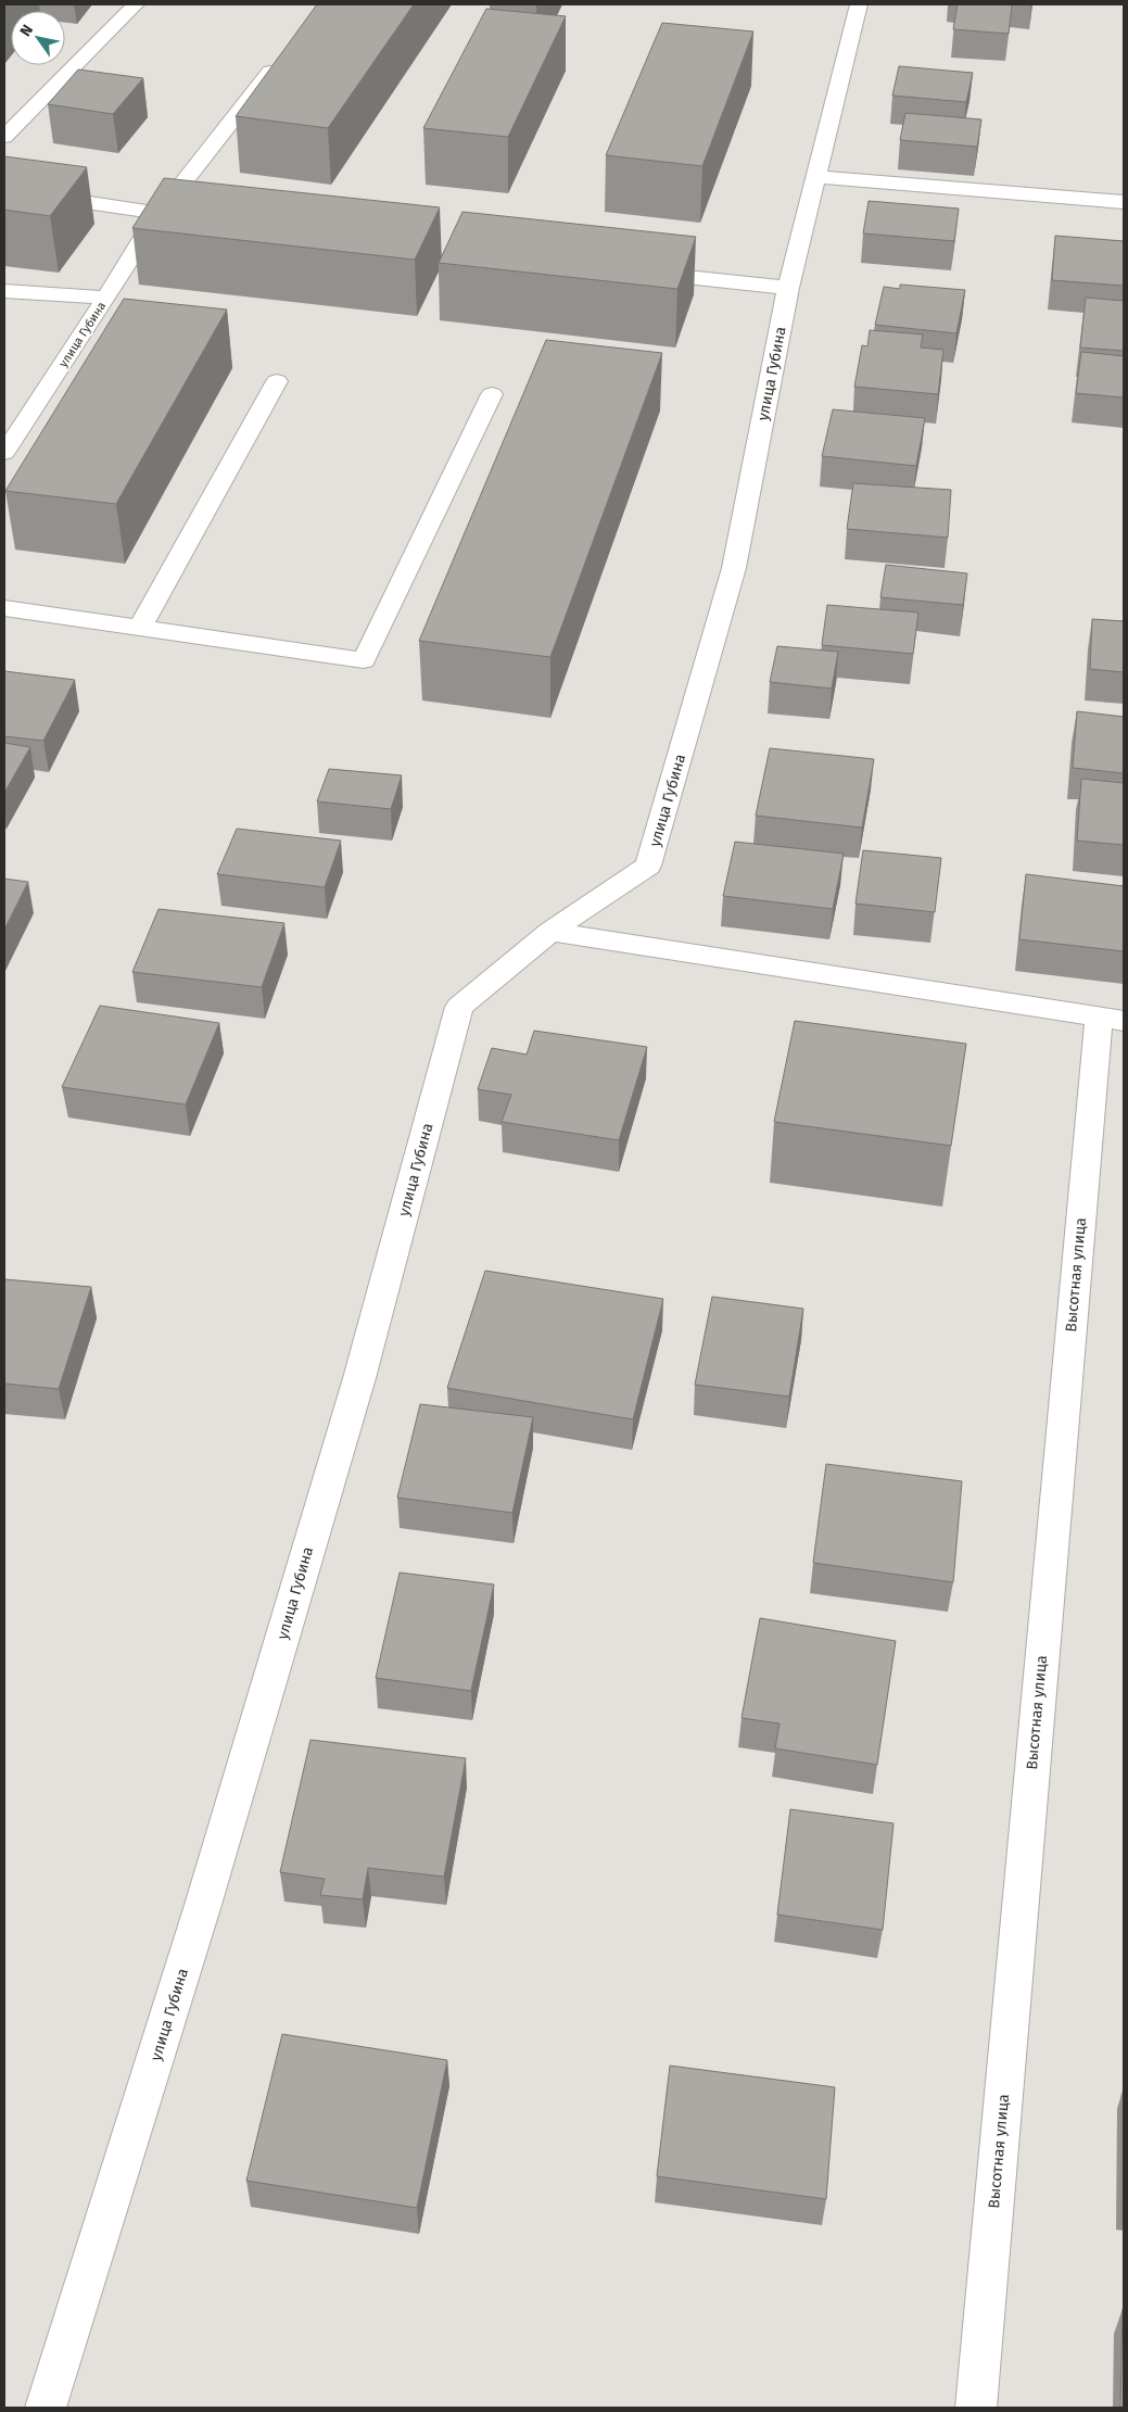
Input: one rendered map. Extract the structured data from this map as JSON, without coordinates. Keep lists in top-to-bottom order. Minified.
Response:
{"streets":{"street":["улица Губина","Высотная улица"]},"north":"top left"}
